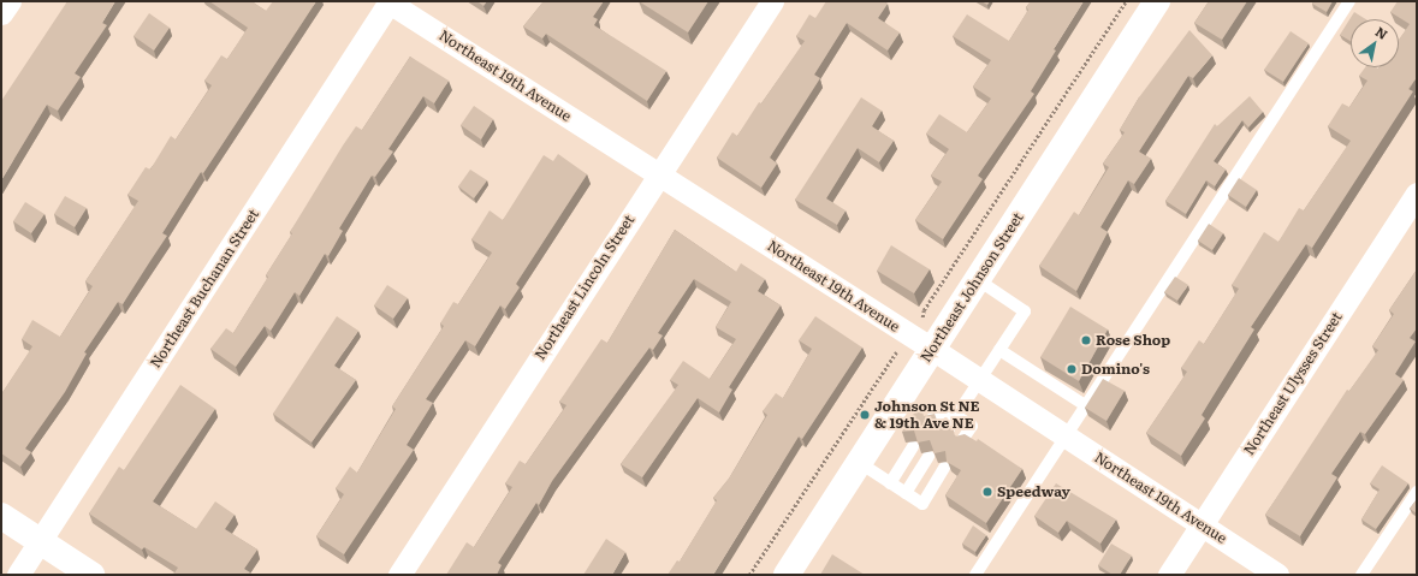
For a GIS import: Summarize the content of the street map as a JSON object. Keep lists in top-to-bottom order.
{
  "streets": {
    "main road": ["Northeast Johnson Street"],
    "street": [
      "Northeast 19th Avenue",
      "Northeast Lincoln Street",
      "Northeast Buchanan Street",
      "Northeast Ulysses Street"
    ]
  },
  "crossings": [
    ["Northeast 19th Avenue", "Northeast Lincoln Street"],
    ["Northeast 19th Avenue", "Northeast Johnson Street"],
    ["Northeast 19th Avenue", "Northeast Buchanan Street"],
    ["Northeast 19th Avenue", "Northeast Ulysses Street"]
  ],
  "places": [
    "Rose Shop",
    "Domino's",
    "Johnson St NE & 19th Ave NE",
    "Speedway"
  ],
  "north": "top right"
}
